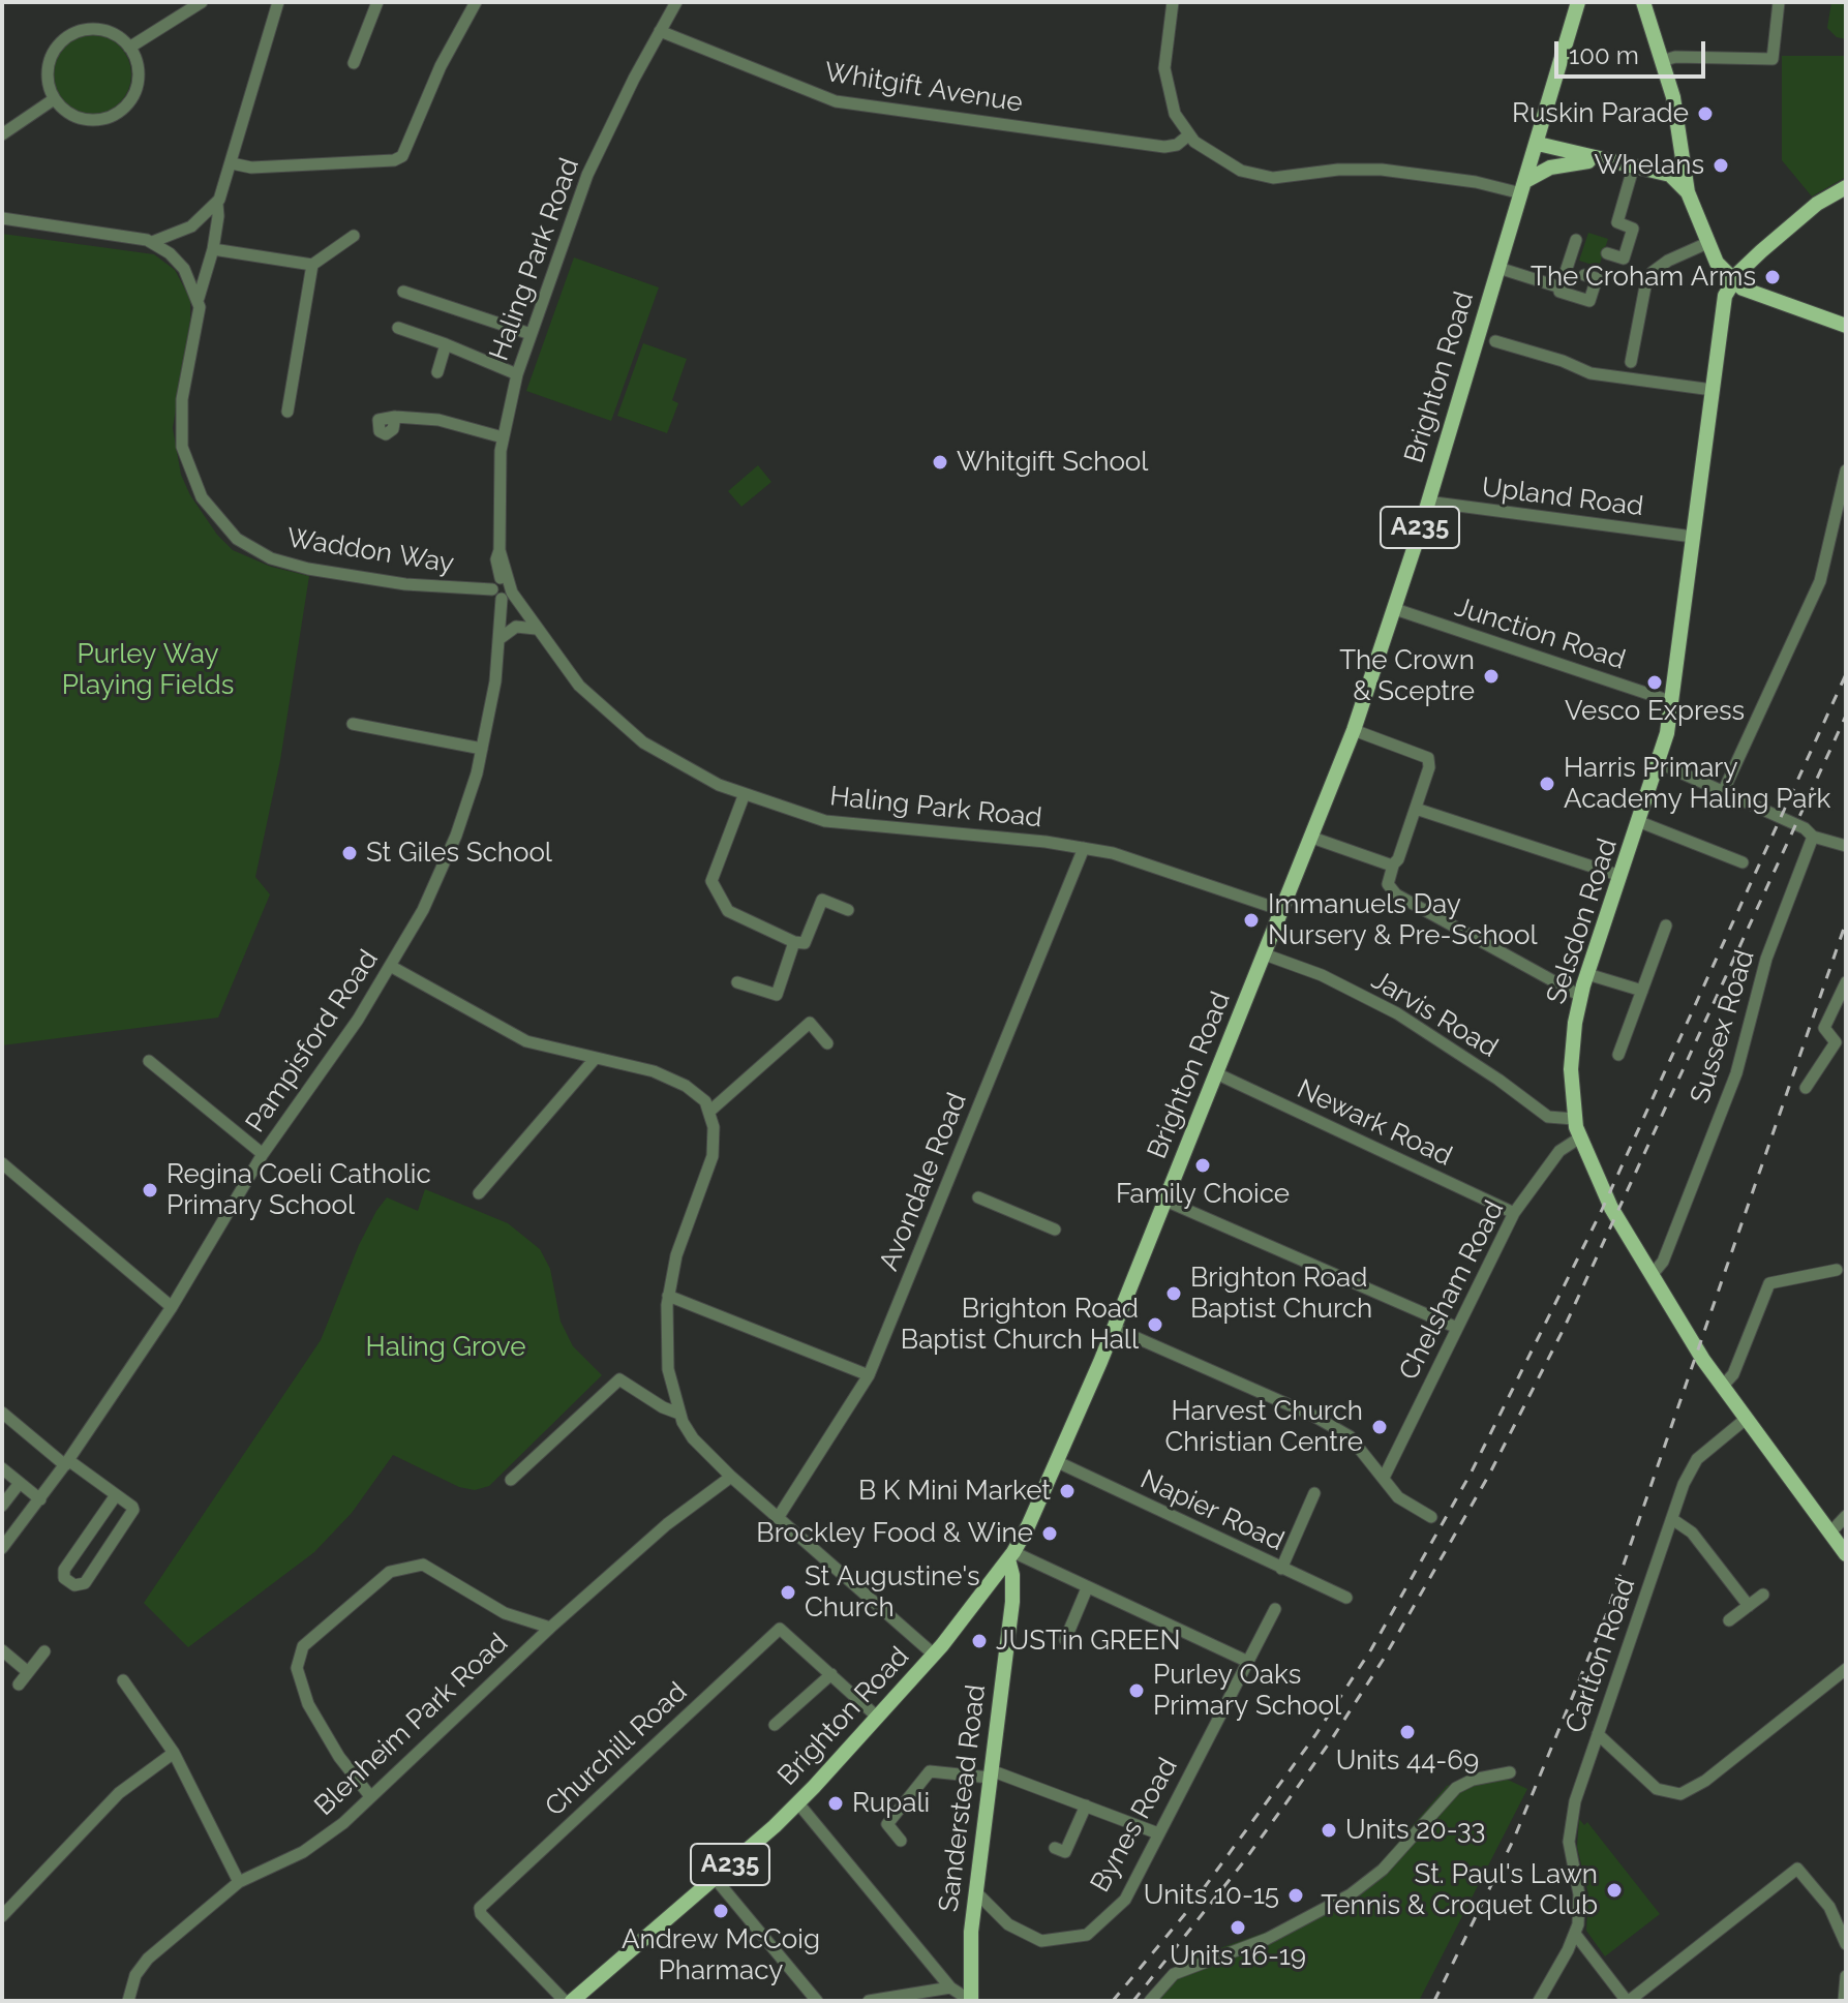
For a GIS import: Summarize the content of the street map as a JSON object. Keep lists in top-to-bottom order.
{
  "streets": {
    "main road": [
      "Brighton Road",
      "A235",
      "Selsdon Road",
      "Sanderstead Road"
    ],
    "street": [
      "Whitgift Avenue",
      "Haling Park Road",
      "Upland Road",
      "Waddon Way",
      "Junction Road",
      "Jarvis Road",
      "Sussex Road",
      "Pampisford Road",
      "Newark Road",
      "Avondale Road",
      "Chelsham Road",
      "Napier Road",
      "Carlton Road",
      "Blenheim Park Road",
      "Churchill Road",
      "Bynes Road"
    ]
  },
  "crossings": [
    ["Whitgift Avenue", "Haling Park Road"],
    ["Haling Park Road", "Brighton Road"],
    ["Haling Park Road", "Waddon Way"],
    ["Haling Park Road", "Pampisford Road"],
    ["Haling Park Road", "Avondale Road"],
    ["Brighton Road", "Upland Road"],
    ["Brighton Road", "Junction Road"],
    ["Brighton Road", "Jarvis Road"],
    ["Brighton Road", "Newark Road"],
    ["Brighton Road", "Napier Road"],
    ["Brighton Road", "Churchill Road"],
    ["Brighton Road", "Sanderstead Road"],
    ["Upland Road", "Selsdon Road"],
    ["Waddon Way", "Pampisford Road"],
    ["Junction Road", "Selsdon Road"],
    ["Selsdon Road", "Jarvis Road"],
    ["Selsdon Road", "Sussex Road"],
    ["Selsdon Road", "Chelsham Road"],
    ["Selsdon Road", "Carlton Road"],
    ["Newark Road", "Chelsham Road"],
    ["Sanderstead Road", "Bynes Road"]
  ],
  "parks": ["Purley Way Playing Fields", "Haling Grove"],
  "places": [
    "Ruskin Parade",
    "Whelans",
    "The Croham Arms",
    "Whitgift School",
    "The Crown & Sceptre",
    "Vesco Express",
    "Harris Primary Academy Haling Park",
    "St Giles School",
    "Immanuels Day Nursery & Pre-School",
    "Family Choice",
    "Regina Coeli Catholic Primary School",
    "Brighton Road Baptist Church",
    "Brighton Road Baptist Church Hall",
    "Harvest Church Christian Centre",
    "B K Mini Market",
    "Brockley Food & Wine",
    "St Augustine's Church",
    "JUSTin GREEN",
    "Purley Oaks Primary School",
    "Units 44-69",
    "Rupali",
    "Units 20-33",
    "St. Paul's Lawn Tennis & Croquet Club",
    "Units 10-15",
    "Andrew McCoig Pharmacy",
    "Units 16-19"
  ],
  "scale_bar": "100 m"
}
